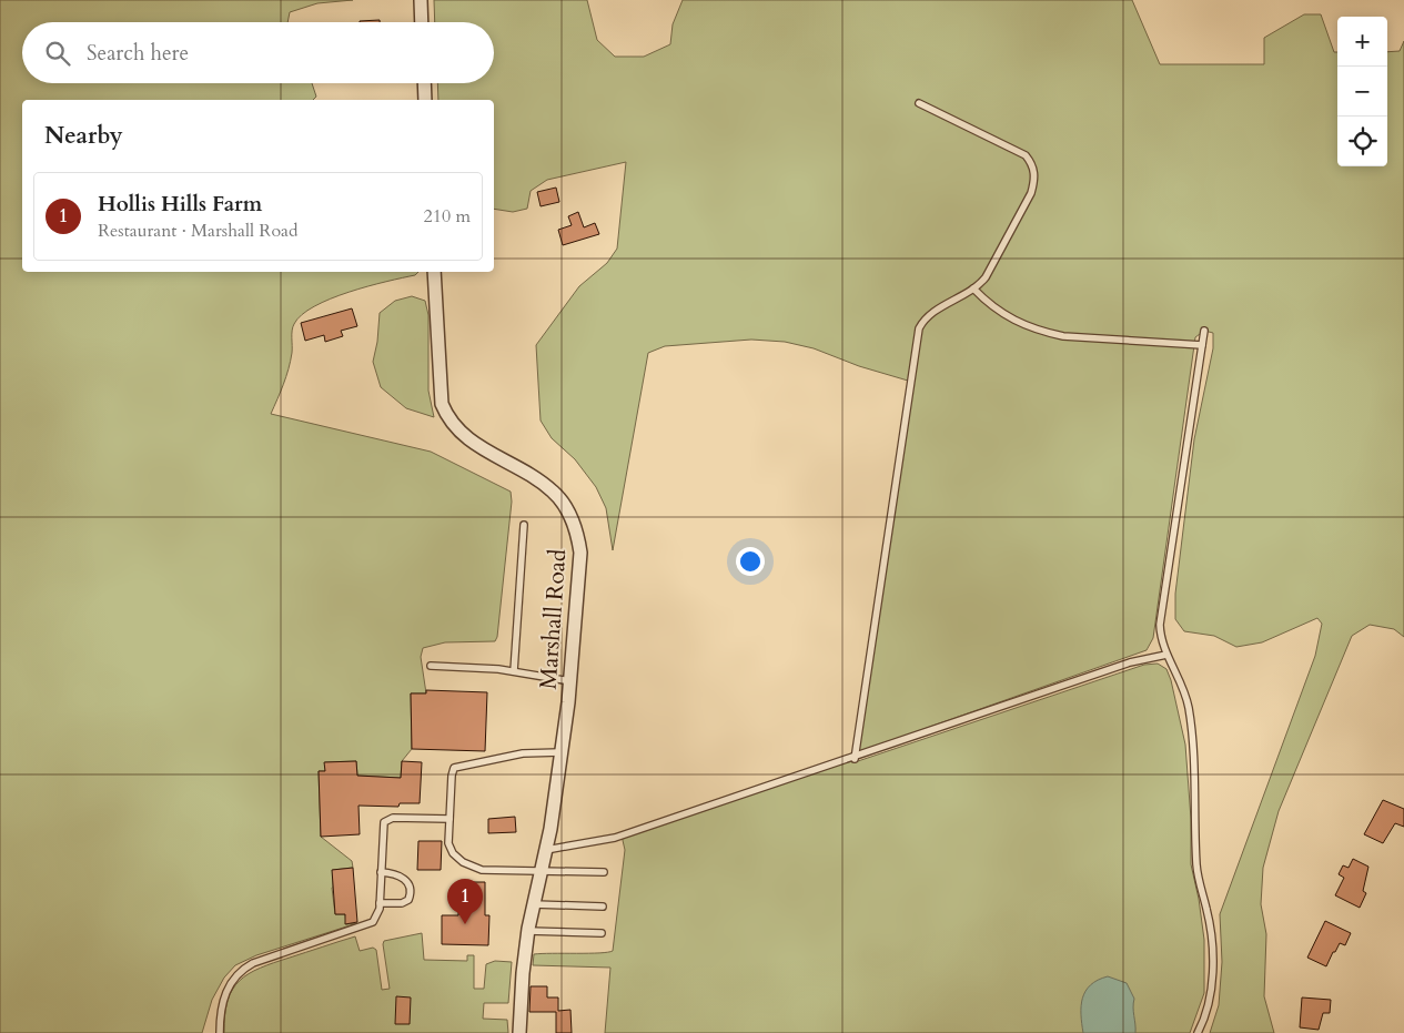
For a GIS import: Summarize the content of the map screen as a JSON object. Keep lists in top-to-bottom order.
{
  "streets": {
    "street": ["Marshall Road"]
  },
  "page": {
    "map_buttons": ["+", "−"],
    "search": "Search here",
    "heading": "Nearby",
    "list": [
      {
        "mark": "1",
        "name": "Hollis Hills Farm",
        "note": "Restaurant · Marshall Road",
        "value": "210 m"
      }
    ],
    "pins": "1"
  }
}
